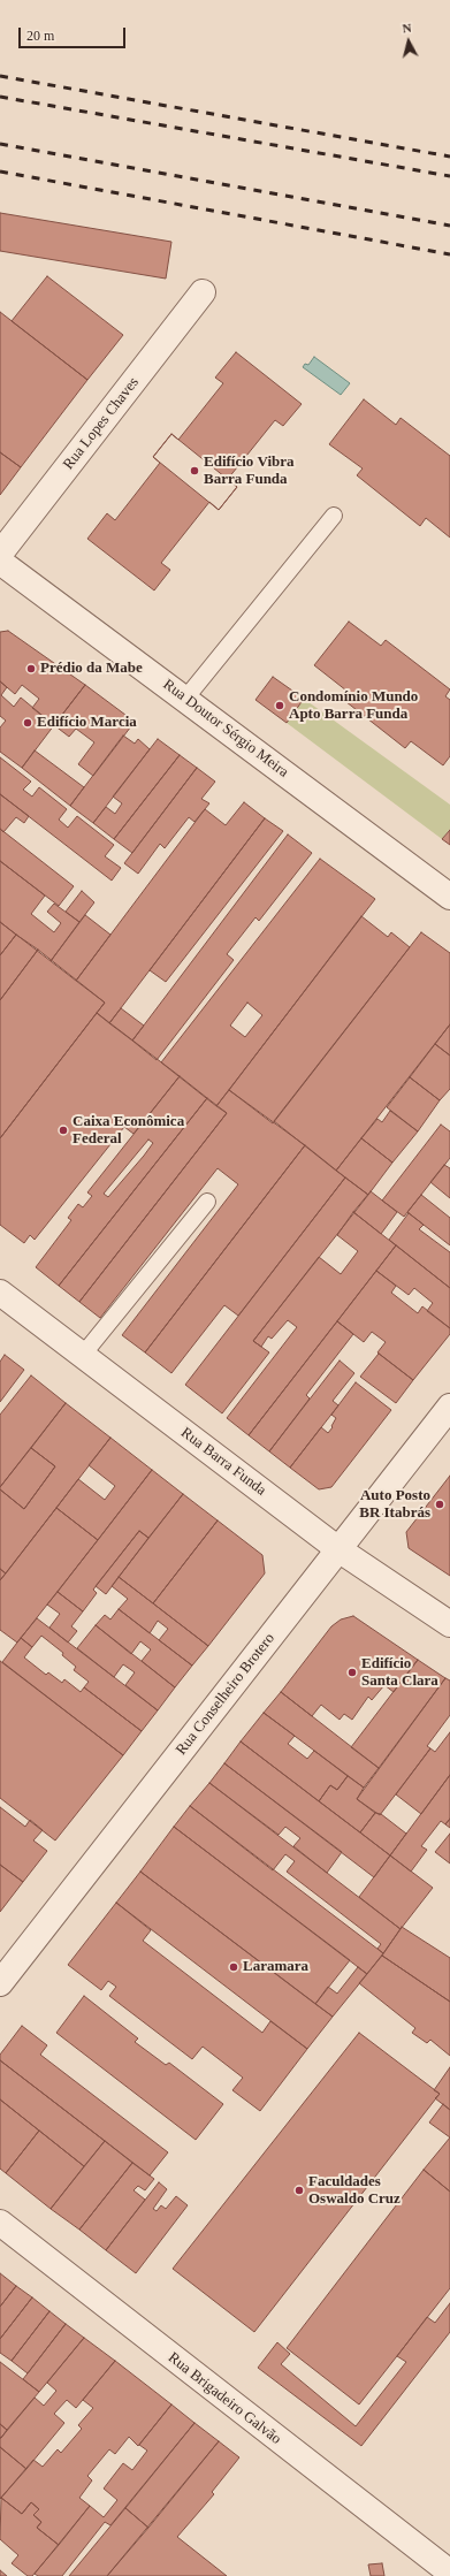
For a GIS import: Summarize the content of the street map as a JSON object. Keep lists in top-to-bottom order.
{
  "streets": {
    "street": [
      "Rua Lopes Chaves",
      "Rua Doutor Sérgio Meira",
      "Rua Barra Funda",
      "Rua Conselheiro Brotero",
      "Rua Brigadeiro Galvão"
    ]
  },
  "crossings": [
    ["Rua Barra Funda", "Rua Conselheiro Brotero"]
  ],
  "places": [
    "Edifício Vibra Barra Funda",
    "Prédio da Mabe",
    "Condomínio Mundo Apto Barra Funda",
    "Edifício Marcia",
    "Caixa Econômica Federal",
    "Auto Posto BR Itabrás",
    "Edifício Santa Clara",
    "Laramara",
    "Faculdades Oswaldo Cruz"
  ],
  "scale_bar": "20 m",
  "north": "top"
}
